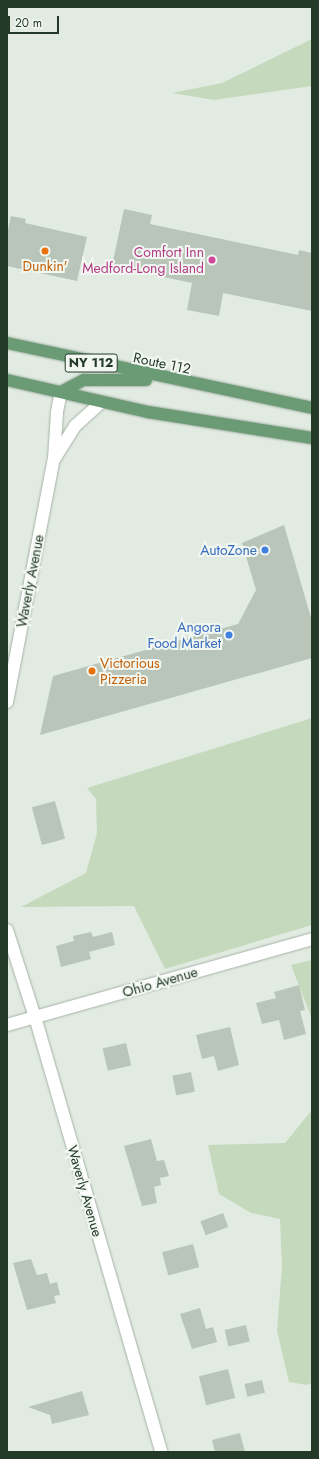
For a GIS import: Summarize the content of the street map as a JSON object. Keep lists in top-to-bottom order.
{
  "streets": {
    "main road": ["NY 112", "Route 112"],
    "street": ["Waverly Avenue", "Ohio Avenue"]
  },
  "crossings": [
    ["NY 112", "Waverly Avenue"],
    ["Waverly Avenue", "Ohio Avenue"]
  ],
  "places": [
    "Dunkin'",
    "Comfort Inn Medford-Long Island",
    "AutoZone",
    "Angora Food Market",
    "Victorious Pizzeria"
  ],
  "scale_bar": "20 m"
}
